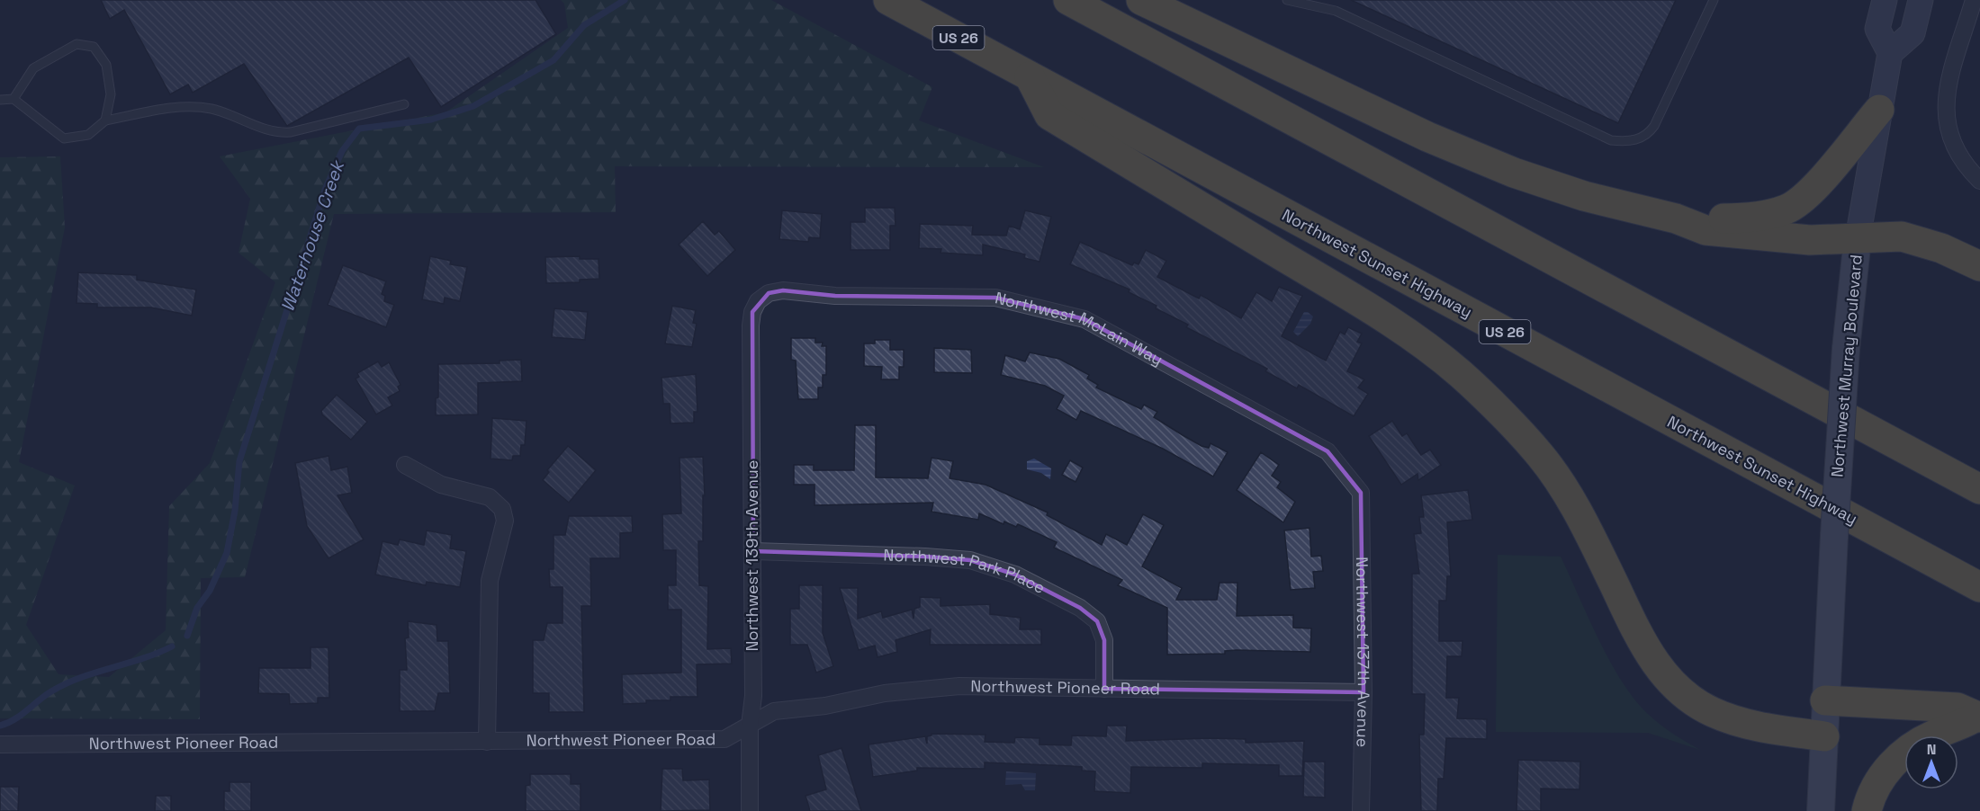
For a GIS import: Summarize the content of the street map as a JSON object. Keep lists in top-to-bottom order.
{
  "streets": {
    "highway": ["US 26", "Northwest Sunset Highway"],
    "main road": ["Northwest Murray Boulevard"],
    "street": [
      "Northwest McLain Way",
      "Northwest 139th Avenue",
      "Northwest Park Place",
      "Northwest 137th Avenue",
      "Northwest Pioneer Road"
    ]
  },
  "crossings": [
    ["Northwest McLain Way", "Northwest 139th Avenue"],
    ["Northwest McLain Way", "Northwest 137th Avenue"],
    ["Northwest 139th Avenue", "Northwest Park Place"],
    ["Northwest 139th Avenue", "Northwest Pioneer Road"],
    ["Northwest Park Place", "Northwest Pioneer Road"],
    ["Northwest 137th Avenue", "Northwest Pioneer Road"]
  ],
  "water": ["Waterhouse Creek"],
  "north": "top"
}
